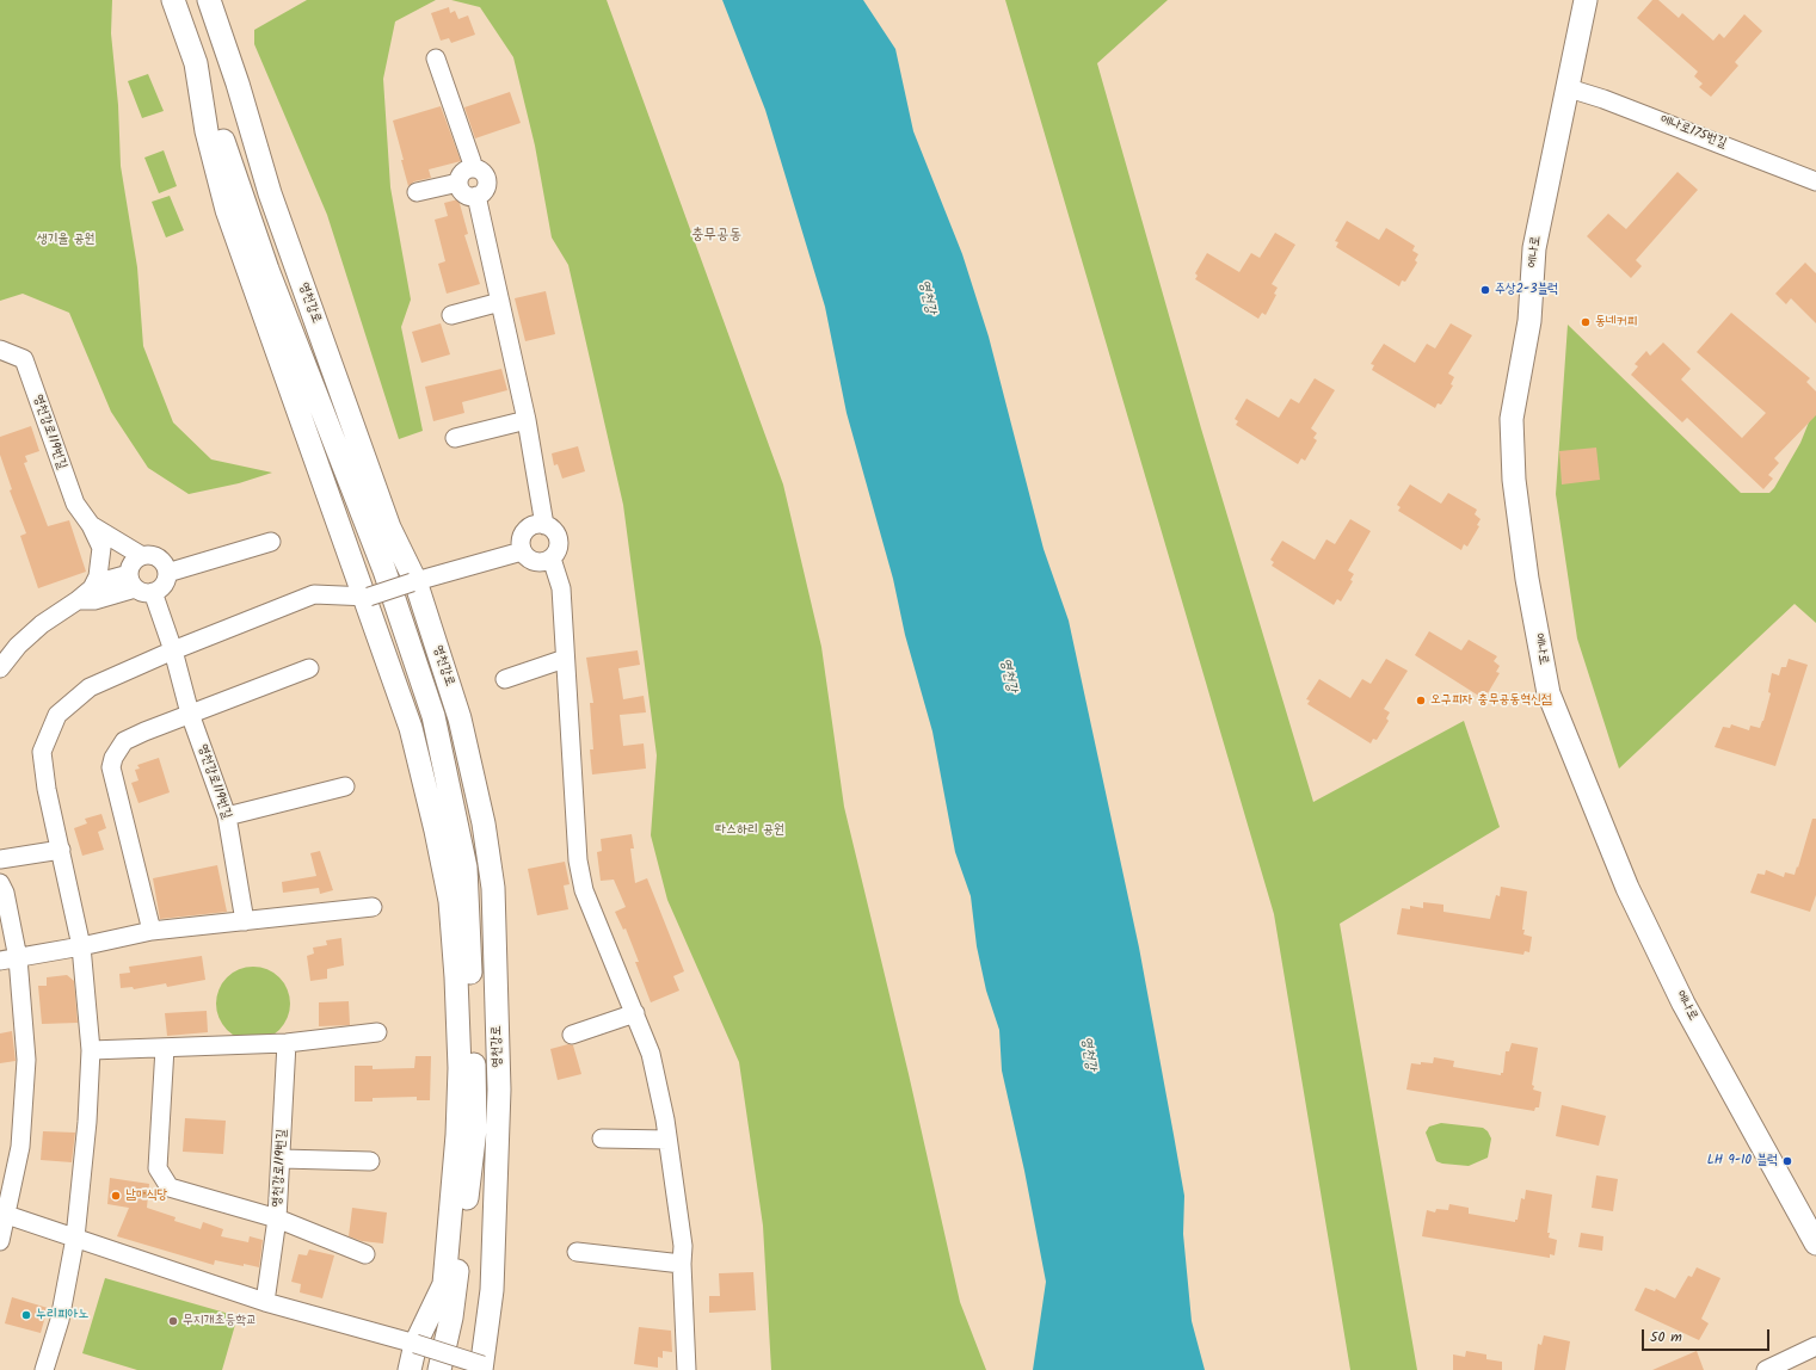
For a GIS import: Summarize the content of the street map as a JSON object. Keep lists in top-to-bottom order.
{
  "streets": {
    "street": [
      "에나로175번길",
      "에나로",
      "영천강로",
      "영천강로119번길"
    ]
  },
  "crossings": [
    ["에나로175번길", "에나로"]
  ],
  "districts": ["충무공동"],
  "water": ["영천강"],
  "parks": ["생기율 공원", "따스하리 공원"],
  "places": [
    "주상2-3블럭",
    "동네커피",
    "오구피자 충무공동혁신점",
    "LH 9-10 블럭",
    "남매식당",
    "누리피아노",
    "무지개초등학교"
  ],
  "scale_bar": "50 m"
}
